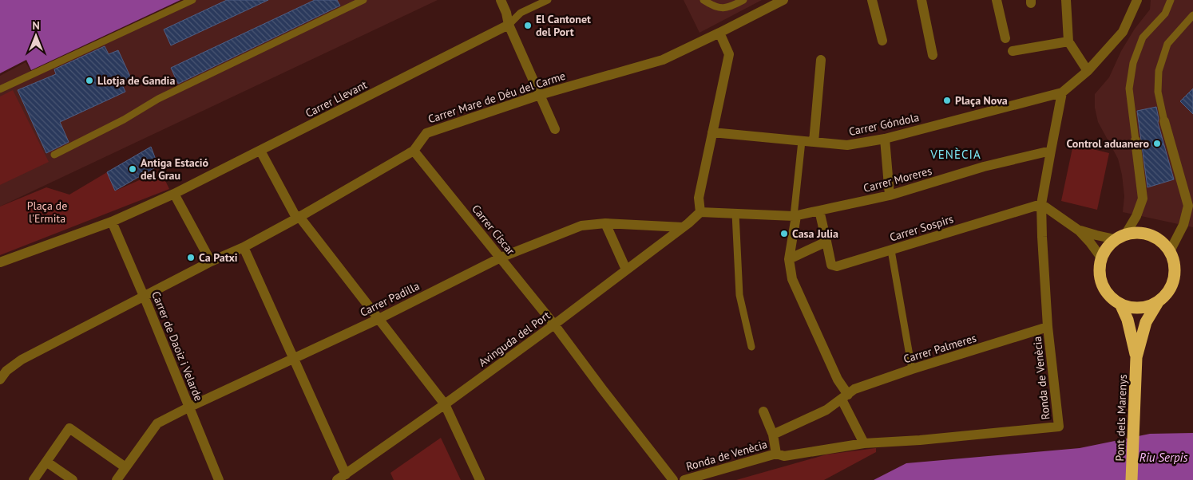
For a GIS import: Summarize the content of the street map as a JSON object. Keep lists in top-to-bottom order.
{
  "streets": {
    "highway": ["Pont dels Marenys"],
    "street": [
      "Carrer Mare de Déu del Carme",
      "Carrer Llevant",
      "Carrer Góndola",
      "Carrer Moreres",
      "Carrer Sospirs",
      "Carrer Císcar",
      "Carrer Padilla",
      "Avinguda del Port",
      "Carrer de Daoiz i Velarde",
      "Carrer Palmeres",
      "Ronda de Venècia"
    ]
  },
  "crossings": [
    ["Carrer Mare de Déu del Carme", "Carrer Císcar"],
    ["Carrer Mare de Déu del Carme", "Carrer de Daoiz i Velarde"],
    ["Carrer Llevant", "Carrer de Daoiz i Velarde"],
    ["Carrer Góndola", "Ronda de Venècia"],
    ["Carrer Moreres", "Avinguda del Port"],
    ["Carrer Moreres", "Ronda de Venècia"],
    ["Carrer Sospirs", "Ronda de Venècia"],
    ["Carrer Císcar", "Carrer Padilla"],
    ["Carrer Císcar", "Avinguda del Port"],
    ["Carrer Padilla", "Avinguda del Port"],
    ["Carrer Padilla", "Carrer de Daoiz i Velarde"],
    ["Carrer Palmeres", "Ronda de Venècia"]
  ],
  "districts": ["VENÈCIA"],
  "water": ["Riu Serpis"],
  "parks": ["Plaça de l'Ermita"],
  "places": [
    "El Cantonet del Port",
    "Llotja de Gandia",
    "Plaça Nova",
    "Control aduanero",
    "Antiga Estació del Grau",
    "Casa Julia",
    "Ca Patxi"
  ],
  "north": "top"
}
